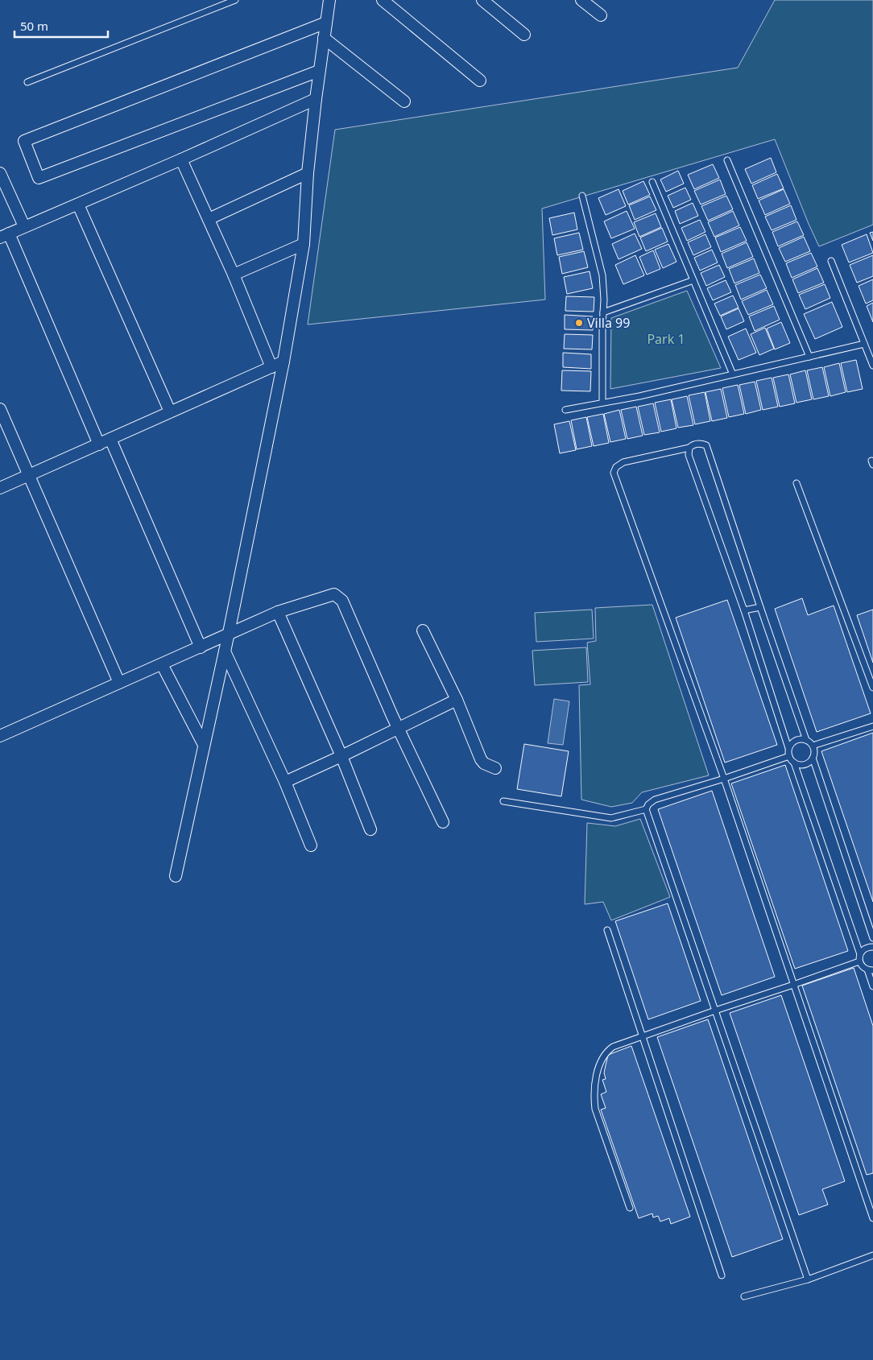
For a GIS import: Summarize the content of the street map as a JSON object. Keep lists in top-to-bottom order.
{
  "parks": ["Park 1"],
  "places": ["Villa 99"],
  "scale_bar": "50 m"
}
